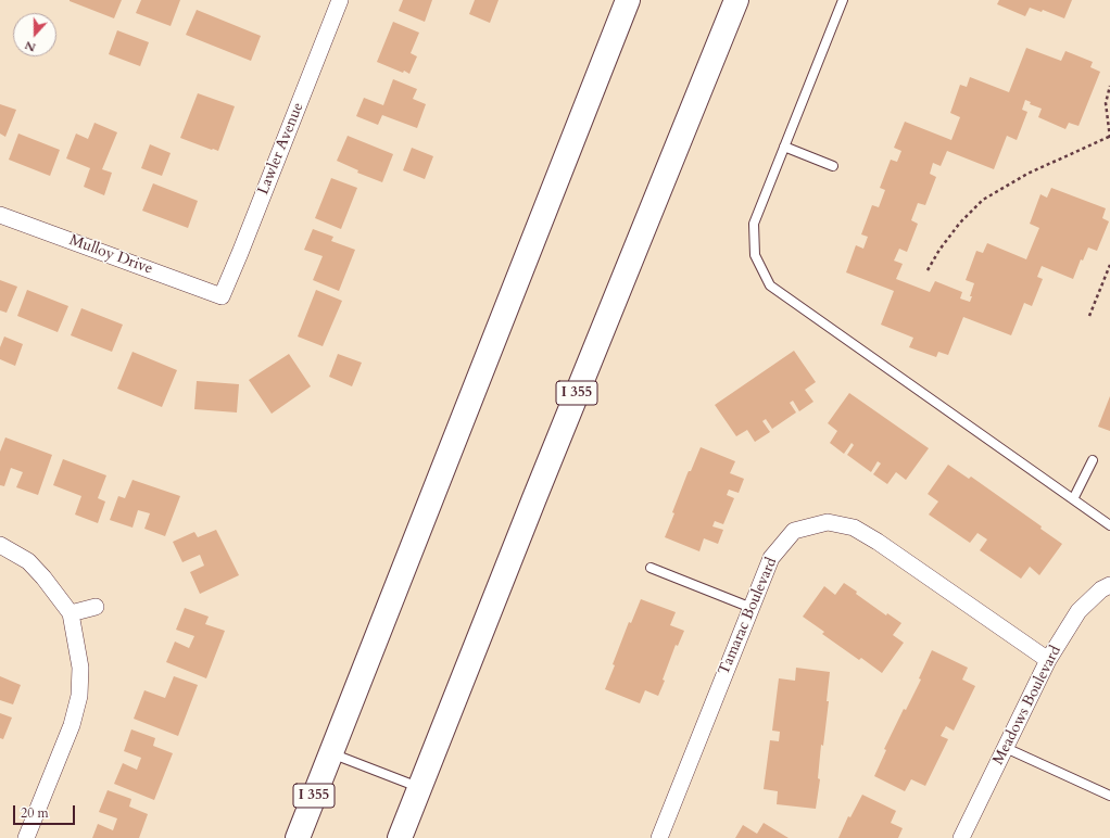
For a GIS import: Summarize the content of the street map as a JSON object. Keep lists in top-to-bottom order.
{
  "streets": {
    "highway": ["I 355"],
    "street": [
      "Lawler Avenue",
      "Mulloy Drive",
      "Tamarac Boulevard",
      "Meadows Boulevard"
    ]
  },
  "crossings": [
    ["Lawler Avenue", "Mulloy Drive"],
    ["Tamarac Boulevard", "Meadows Boulevard"]
  ],
  "scale_bar": "20 m",
  "north": "bottom"
}
